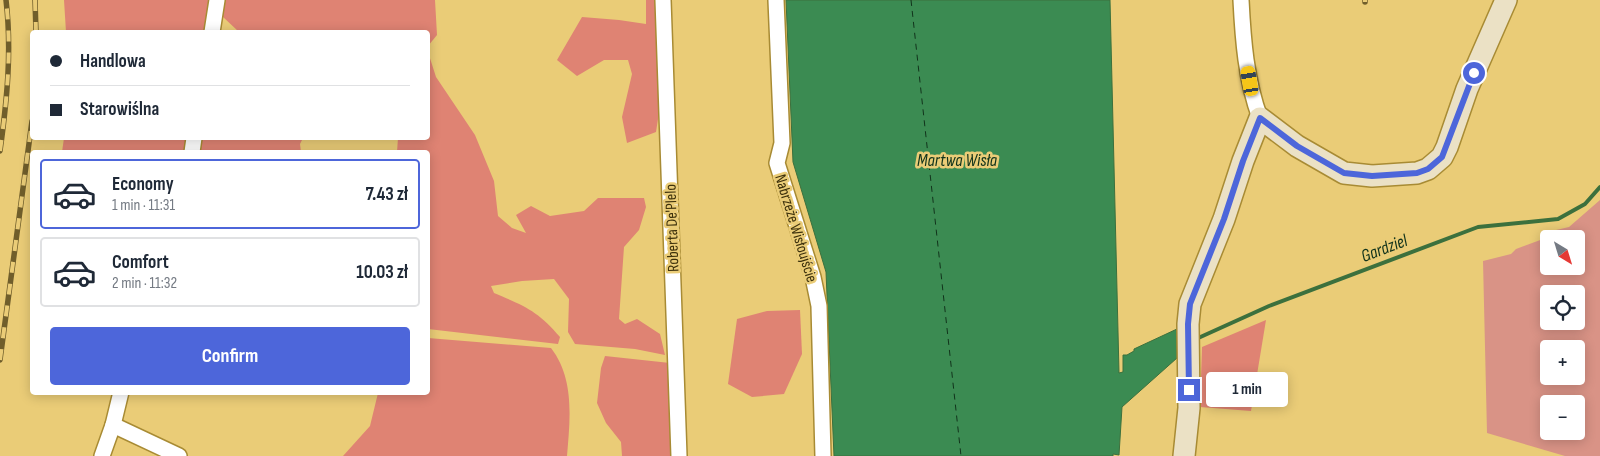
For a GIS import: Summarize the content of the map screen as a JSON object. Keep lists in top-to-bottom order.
{
  "streets": {
    "street": ["Roberta De'Plelo", "Nabrzeże Wisłoujście"]
  },
  "water": ["Martwa Wisła", "Gardziel"],
  "north": "bottom right",
  "page": {
    "banner": ["Handlowa", "Starowiślna"],
    "list": [
      {
        "name": "Economy",
        "note": "1 min · 11:31",
        "value": "7.43 zł"
      },
      {
        "name": "Comfort",
        "note": "2 min · 11:32",
        "value": "10.03 zł"
      }
    ],
    "map_buttons": ["+", "−"],
    "buttons": "Confirm",
    "bubble": "1 min"
  }
}
